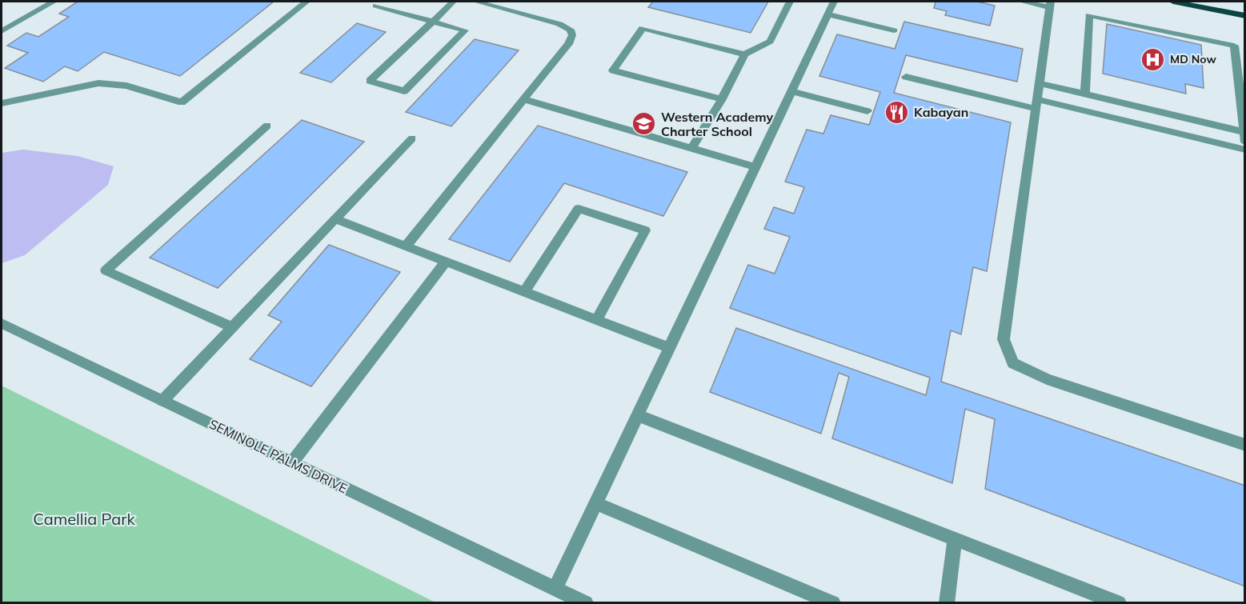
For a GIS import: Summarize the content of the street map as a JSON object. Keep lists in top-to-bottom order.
{
  "streets": {
    "street": ["SEMINOLE PALMS DRIVE"]
  },
  "parks": ["Camellia Park"],
  "places": {
    "hospital": ["MD Now"],
    "restaurant": ["Kabayan"],
    "school or university": ["Western Academy Charter School"]
  }
}
